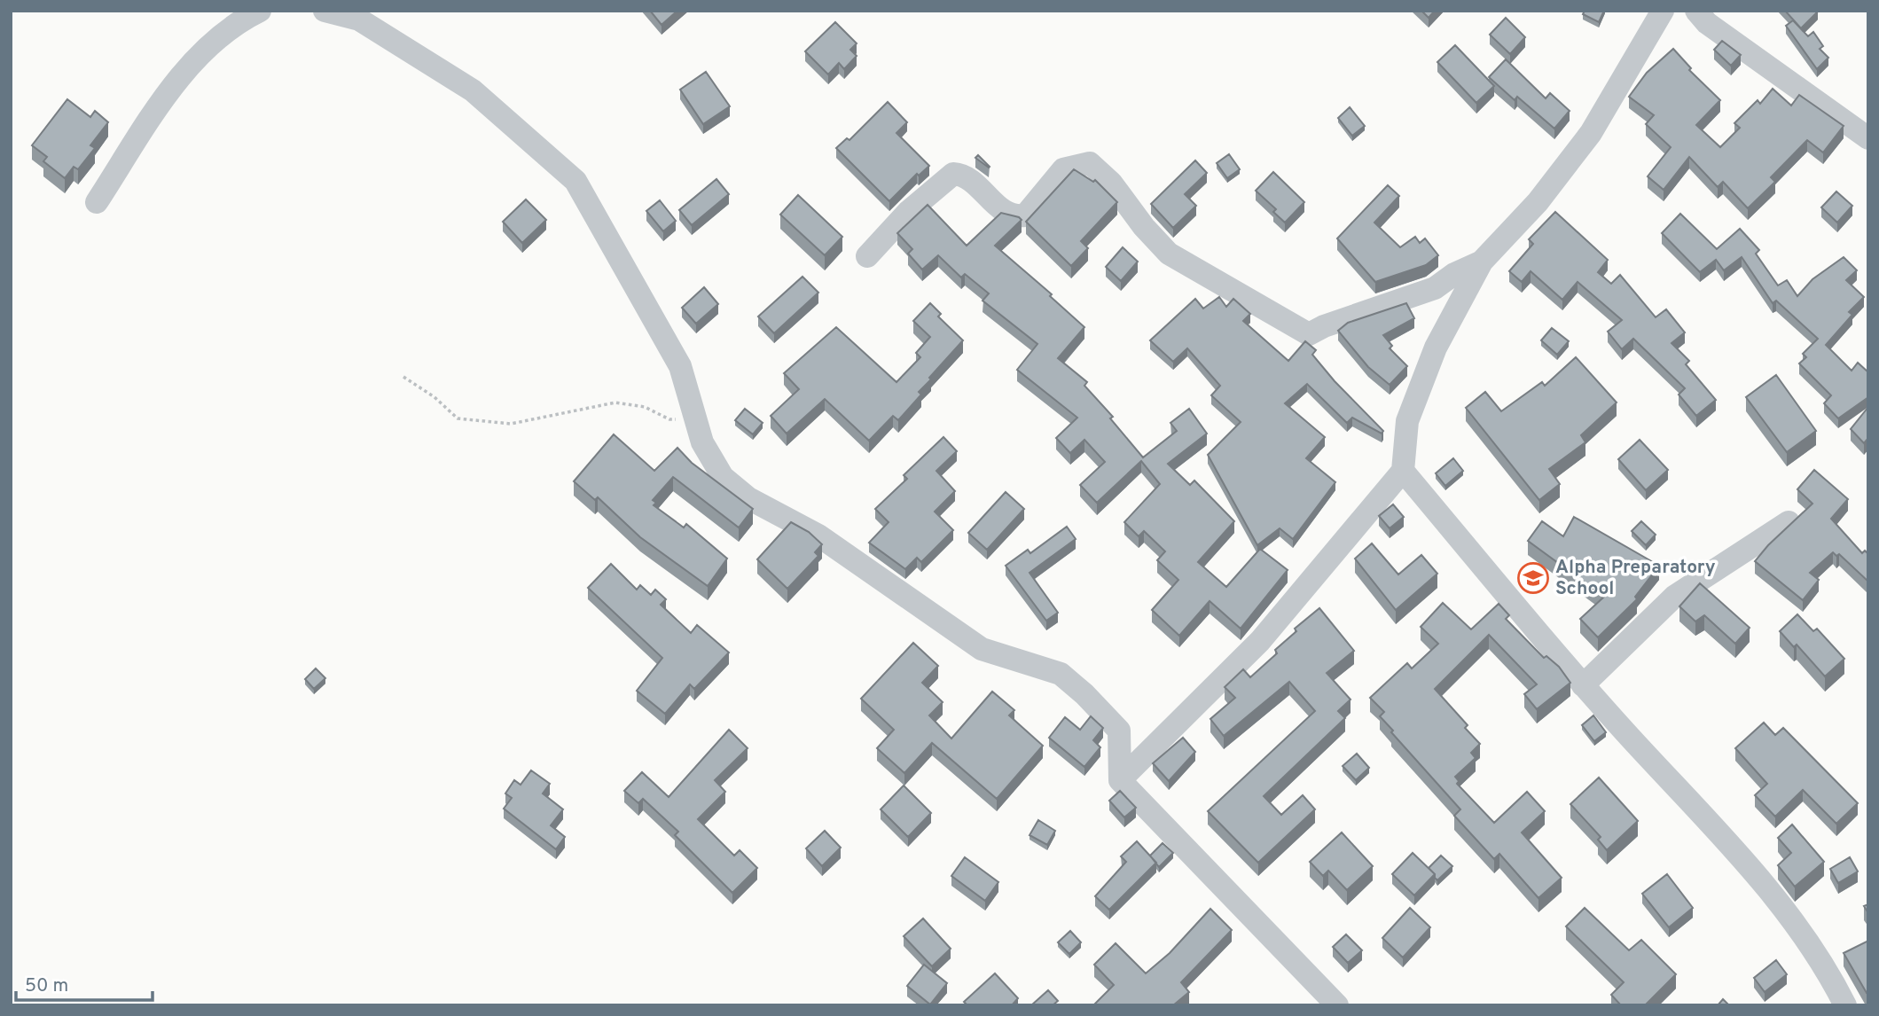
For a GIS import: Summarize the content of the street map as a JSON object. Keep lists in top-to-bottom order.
{
  "places": {
    "school or university": ["Alpha Preparatory School"]
  },
  "scale_bar": "50 m"
}
